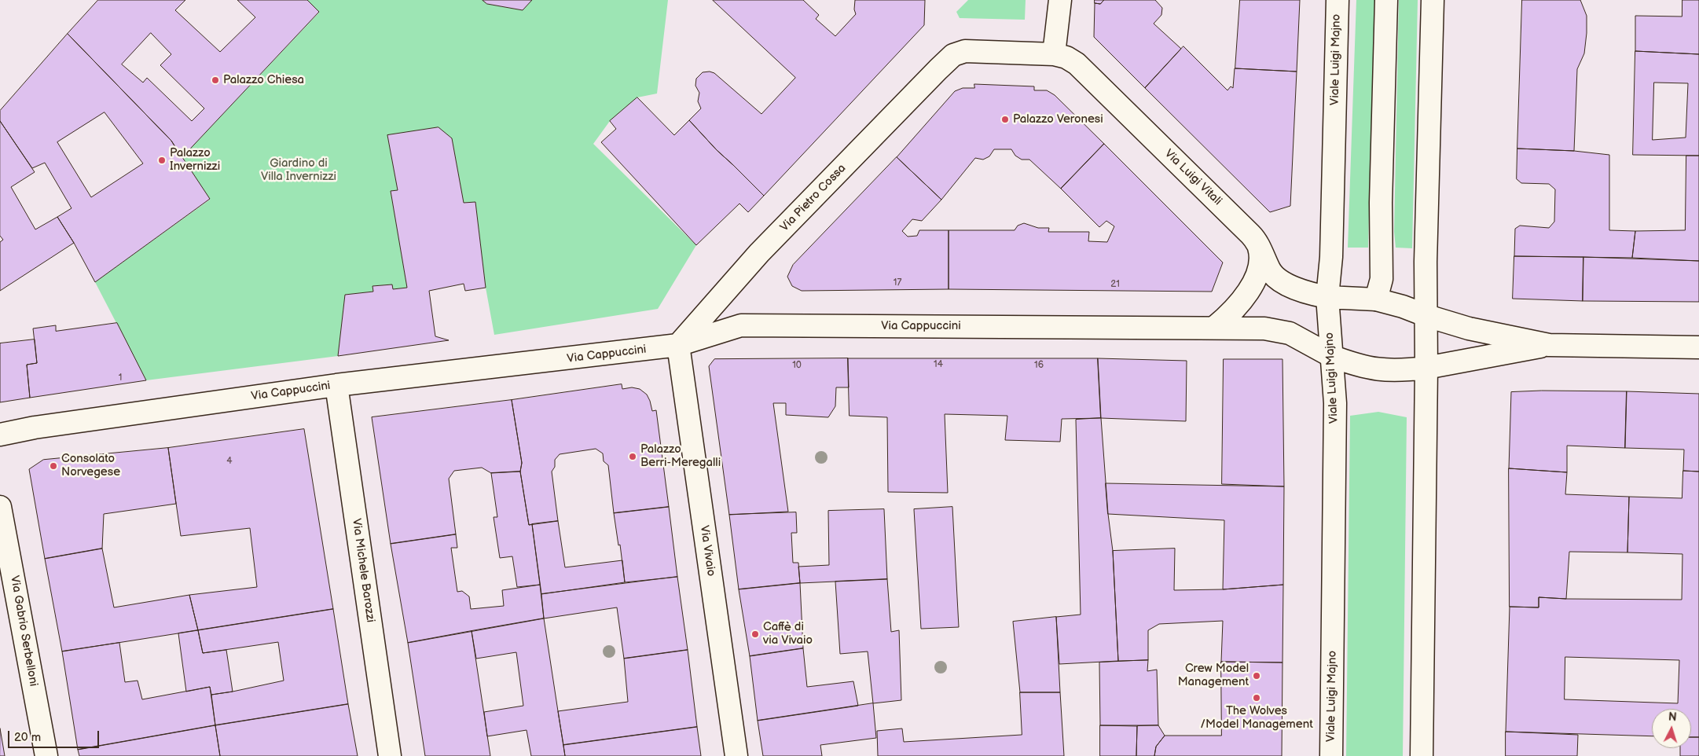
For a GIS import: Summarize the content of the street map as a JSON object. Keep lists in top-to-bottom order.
{
  "streets": {
    "street": [
      "Viale Luigi Majno",
      "Via Luigi Vitali",
      "Via Pietro Cossa",
      "Via Cappuccini",
      "Via Vivaio",
      "Via Michele Barozzi",
      "Via Gabrio Serbelloni"
    ]
  },
  "crossings": [
    ["Viale Luigi Majno", "Via Luigi Vitali"],
    ["Viale Luigi Majno", "Via Cappuccini"],
    ["Via Luigi Vitali", "Via Pietro Cossa"],
    ["Via Luigi Vitali", "Via Cappuccini"],
    ["Via Pietro Cossa", "Via Cappuccini"],
    ["Via Pietro Cossa", "Via Vivaio"],
    ["Via Cappuccini", "Via Vivaio"],
    ["Via Cappuccini", "Via Michele Barozzi"]
  ],
  "parks": ["Giardino di Villa Invernizzi"],
  "places": [
    "Palazzo Chiesa",
    "Palazzo Veronesi",
    "Palazzo Invernizzi",
    "Palazzo Berri-Meregalli",
    "Consolato Norvegese",
    "Caffè di via Vivaio",
    "Crew Model Management",
    "The Wolves /Model Management"
  ],
  "house_numbers": [
    "17",
    "21",
    "14",
    "10",
    "16",
    "1",
    "4"
  ],
  "scale_bar": "20 m",
  "north": "top"
}
